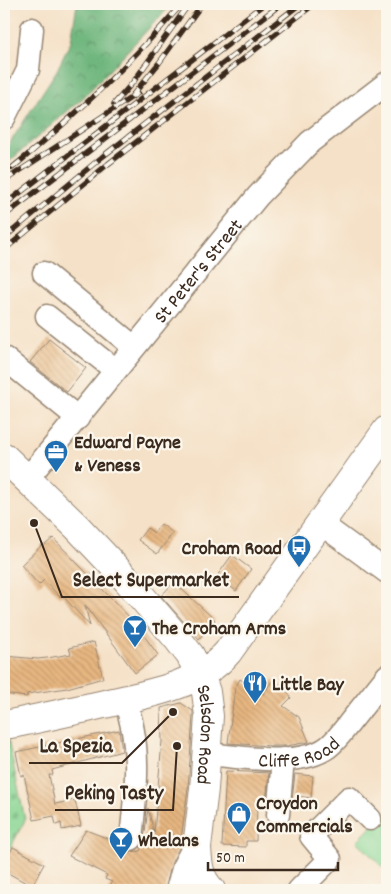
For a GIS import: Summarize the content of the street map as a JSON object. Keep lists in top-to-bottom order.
{
  "streets": {
    "main road": ["Selsdon Road"],
    "street": ["St Peter's Street", "Cliffe Road"]
  },
  "crossings": [
    ["Selsdon Road", "Cliffe Road"]
  ],
  "places": {
    "office": ["Edward Payne & Veness"],
    "other": ["Select Supermarket", "La Spezia", "Peking Tasty"],
    "bus stop": ["Croham Road"],
    "bar": ["The Croham Arms", "Whelans"],
    "restaurant": ["Little Bay"],
    "shop": ["Croydon Commercials"]
  },
  "scale_bar": "50 m"
}
